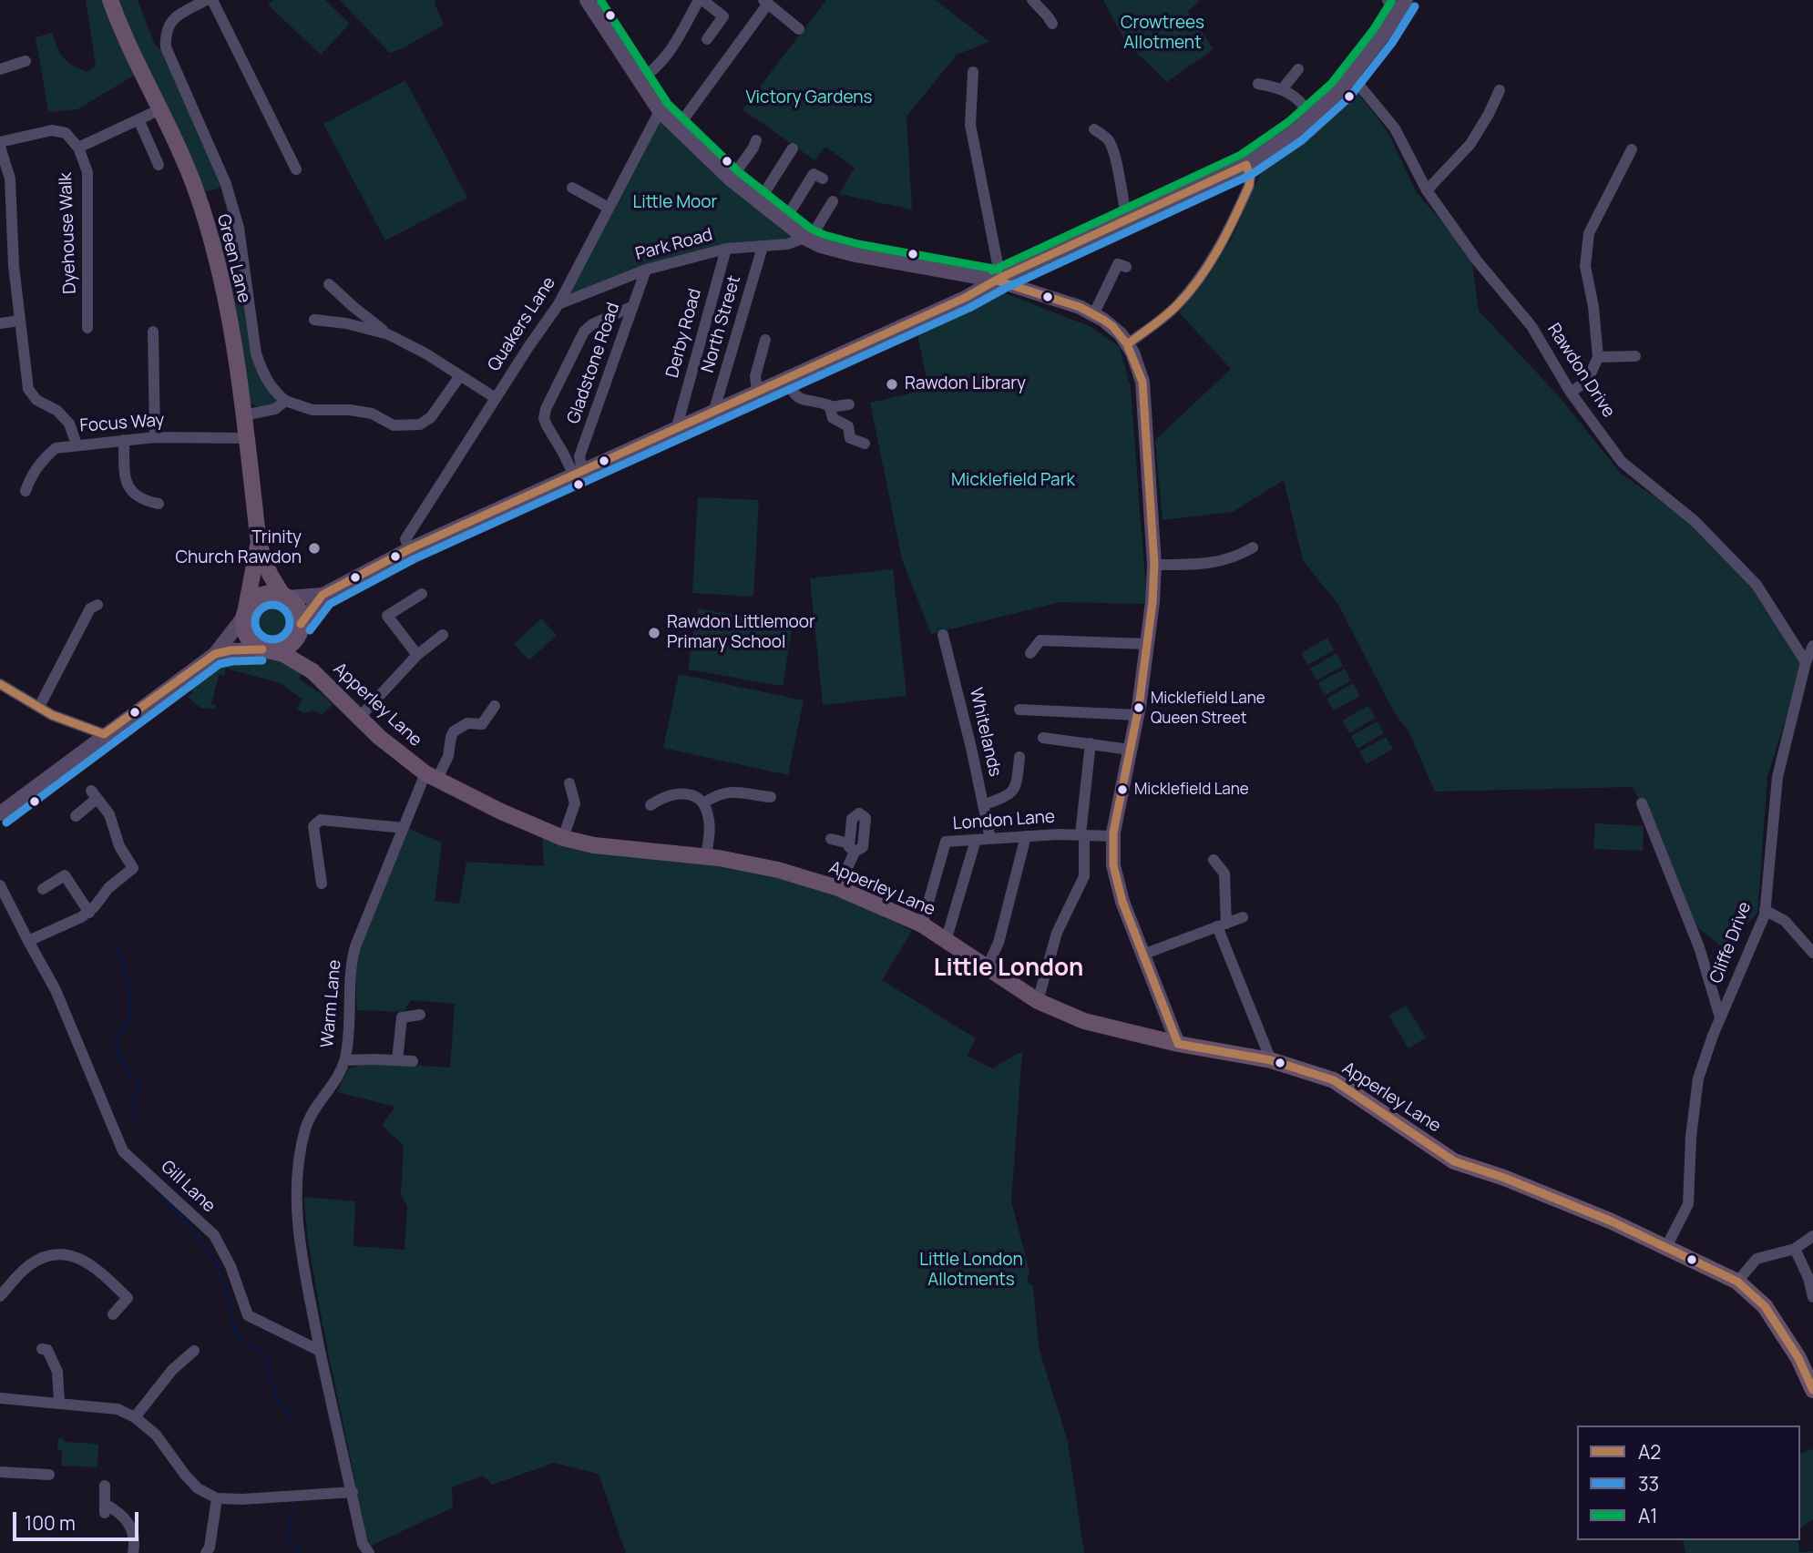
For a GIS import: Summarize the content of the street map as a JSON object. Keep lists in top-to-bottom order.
{
  "streets": {
    "highway": ["Green Lane", "Apperley Lane"],
    "street": [
      "Dyehouse Walk",
      "Park Road",
      "Quakers Lane",
      "North Street",
      "Derby Road",
      "Gladstone Road",
      "Rawdon Drive",
      "Focus Way",
      "Whitelands",
      "London Lane",
      "Cliffe Drive",
      "Warm Lane",
      "Gill Lane"
    ]
  },
  "crossings": [
    ["Park Road", "Quakers Lane"],
    ["Park Road", "North Street"],
    ["Park Road", "Derby Road"],
    ["Park Road", "Gladstone Road"],
    ["Green Lane", "Focus Way"],
    ["Green Lane", "Apperley Lane"],
    ["Rawdon Drive", "Cliffe Drive"],
    ["Apperley Lane", "London Lane"],
    ["Apperley Lane", "Cliffe Drive"],
    ["Apperley Lane", "Warm Lane"],
    ["Whitelands", "London Lane"],
    ["Warm Lane", "Gill Lane"]
  ],
  "districts": ["Little London"],
  "parks": [
    "Crowtrees Allotment",
    "Victory Gardens",
    "Little Moor",
    "Micklefield Park",
    "Little London Allotments"
  ],
  "places": [
    "Rawdon Library",
    "Trinity Church Rawdon",
    "Rawdon Littlemoor Primary School",
    "Micklefield Lane Queen Street",
    "Micklefield Lane"
  ],
  "lines": ["transit line A1", "transit line 33", "transit line A2"],
  "legend": ["A2", "33", "A1"],
  "scale_bar": "100 m"
}
